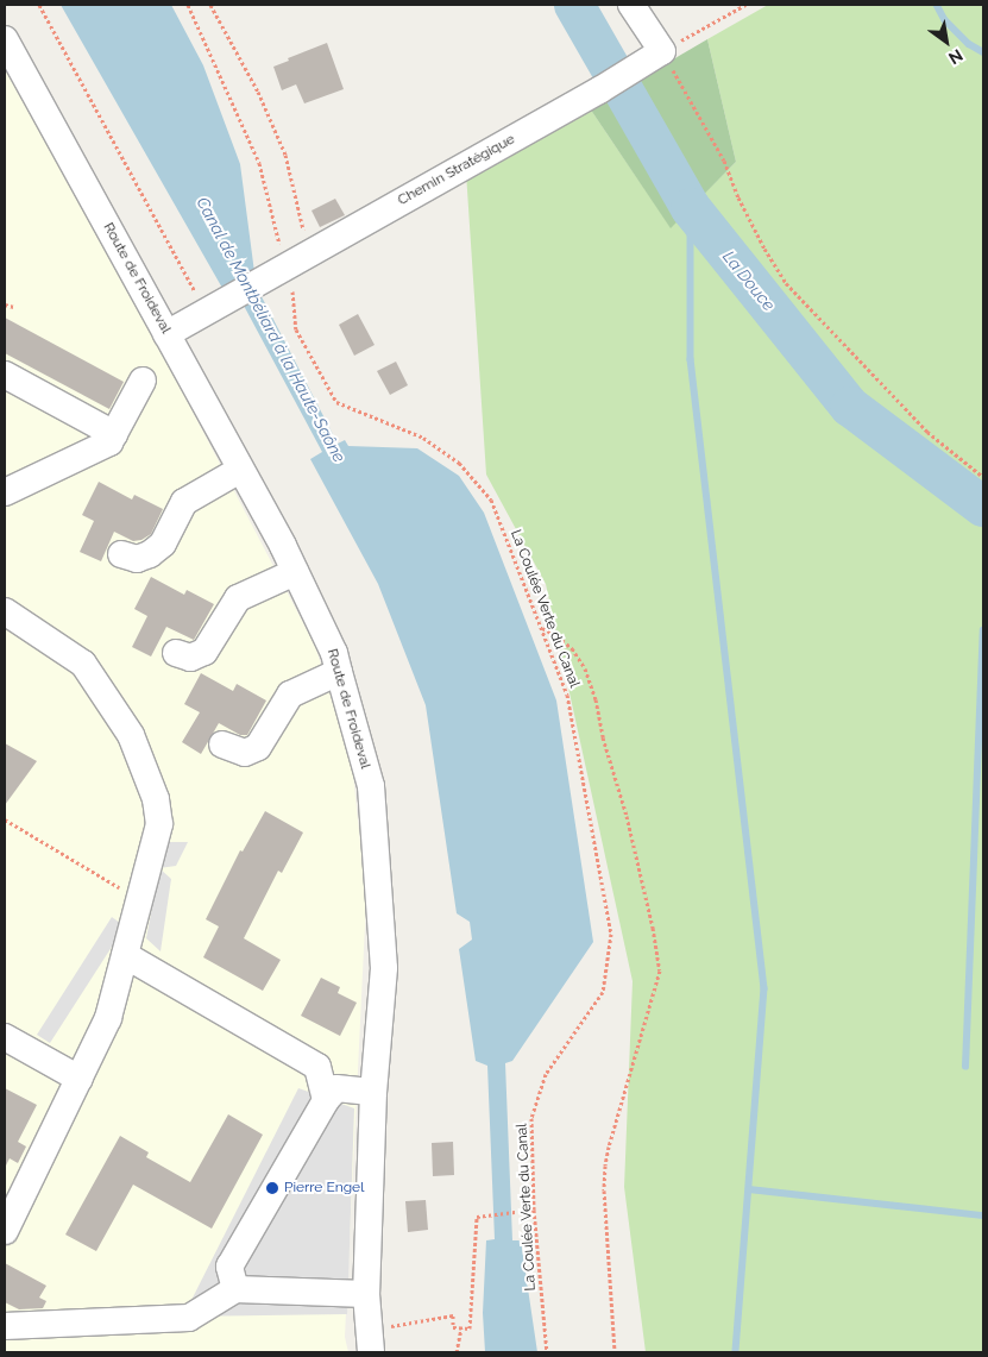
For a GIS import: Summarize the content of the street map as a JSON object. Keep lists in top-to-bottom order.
{
  "streets": {
    "street": ["Chemin Stratégique", "Route de Froideval"],
    "path": ["La Coulée Verte du Canal"]
  },
  "crossings": [
    ["Chemin Stratégique", "Route de Froideval"],
    ["Chemin Stratégique", "La Coulée Verte du Canal"]
  ],
  "water": ["La Douce", "Canal de Montbéliard à la Haute-Saône"],
  "places": ["Pierre Engel"],
  "north": "bottom right"
}
